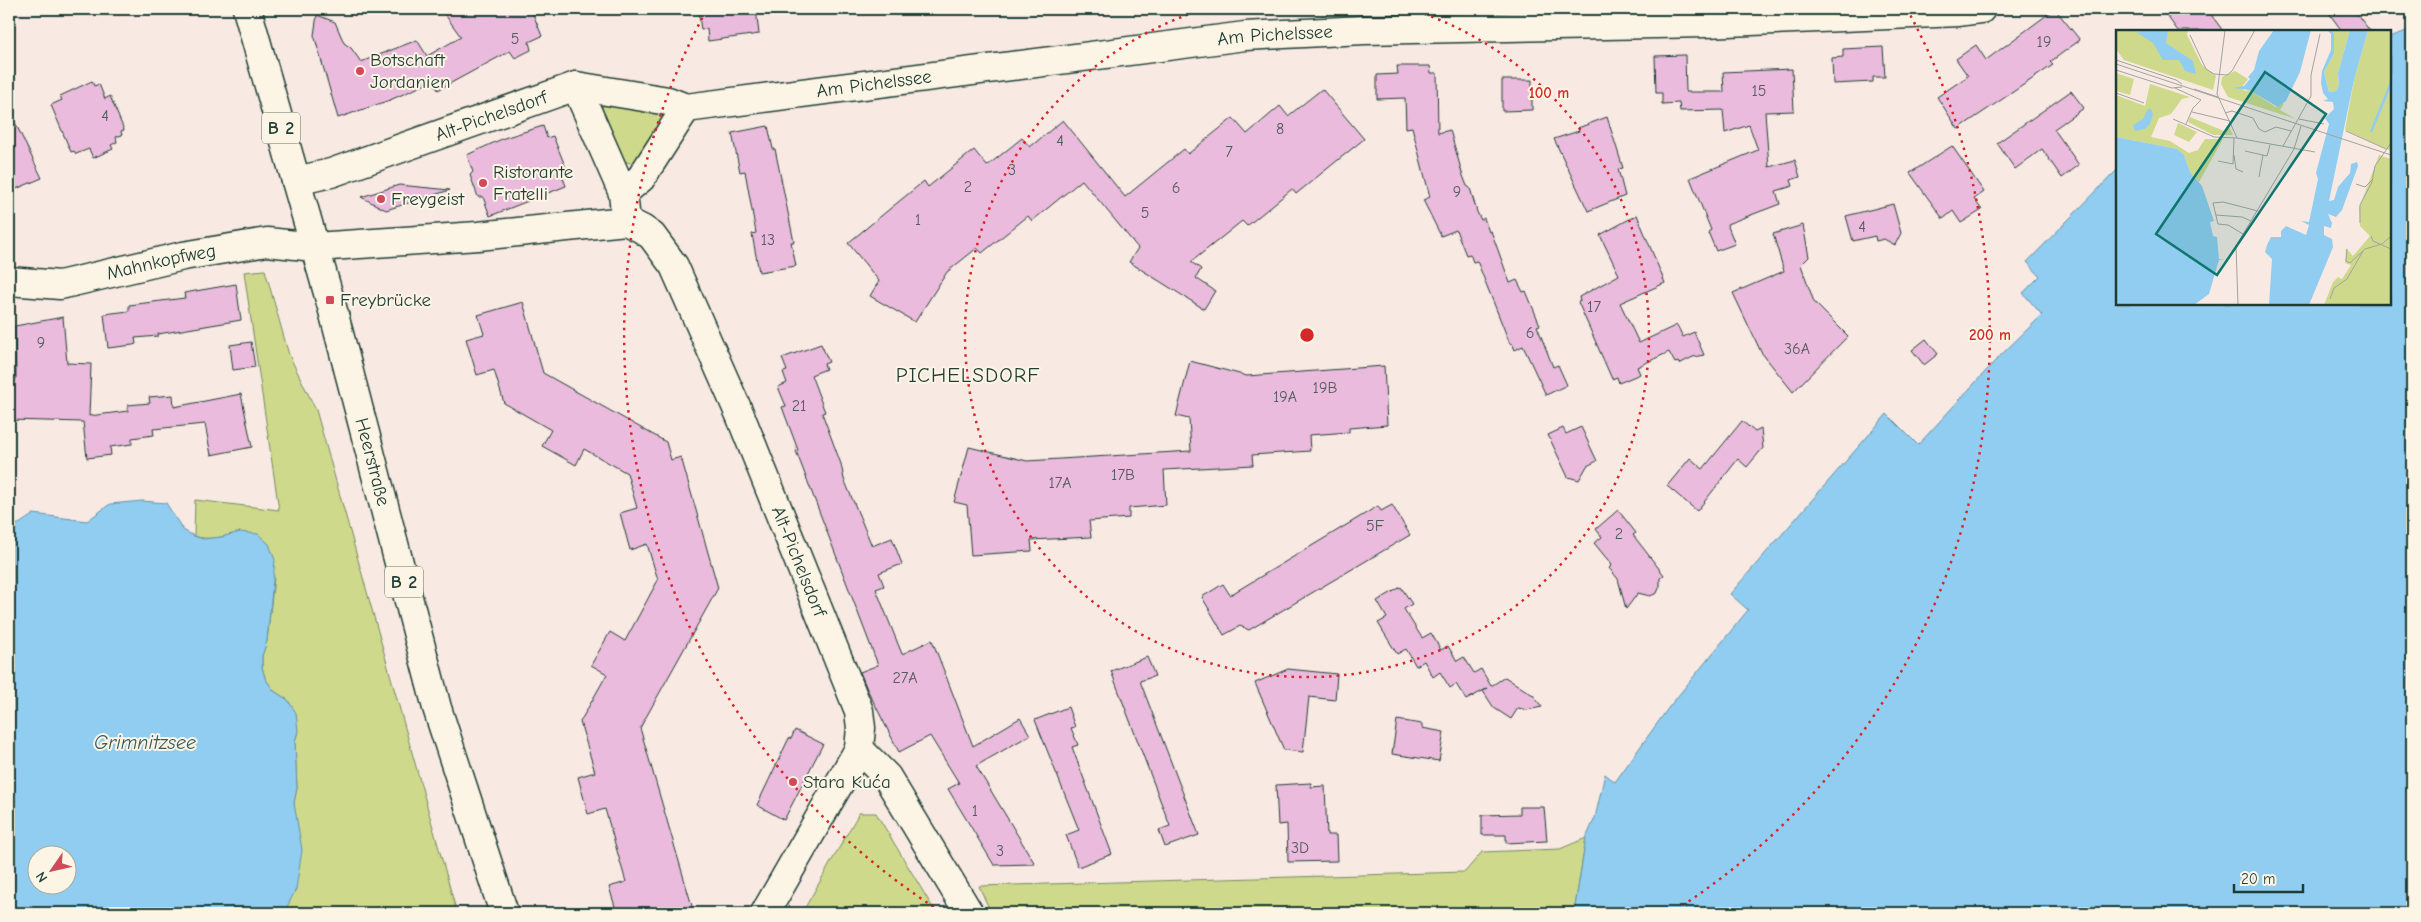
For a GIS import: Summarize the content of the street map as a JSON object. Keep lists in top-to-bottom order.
{
  "streets": {
    "street": [
      "Am Pichelssee",
      "Alt-Pichelsdorf",
      "B 2",
      "Mahnkopfweg",
      "Heerstraße"
    ]
  },
  "crossings": [
    ["Am Pichelssee", "Alt-Pichelsdorf"],
    ["Alt-Pichelsdorf", "Heerstraße"],
    ["Mahnkopfweg", "Heerstraße"]
  ],
  "districts": ["PICHELSDORF"],
  "water": ["Grimnitzsee"],
  "places": {
    "other": [
      "Botschaft Jordanien",
      "Ristorante Fratelli",
      "Freygeist",
      "Stara Kuća"
    ],
    "transit": ["Freybrücke"]
  },
  "house_numbers": [
    "5",
    "19",
    "15",
    "4",
    "8",
    "4",
    "7",
    "3",
    "2",
    "6",
    "9",
    "5",
    "1",
    "4",
    "13",
    "17",
    "6",
    "9",
    "36A",
    "19B",
    "19A",
    "21",
    "17B",
    "17A",
    "5F",
    "2",
    "27A",
    "1",
    "3D",
    "3"
  ],
  "scale_bar": "20 m",
  "north": "bottom left",
  "rings": ["100 m", "200 m"]
}
